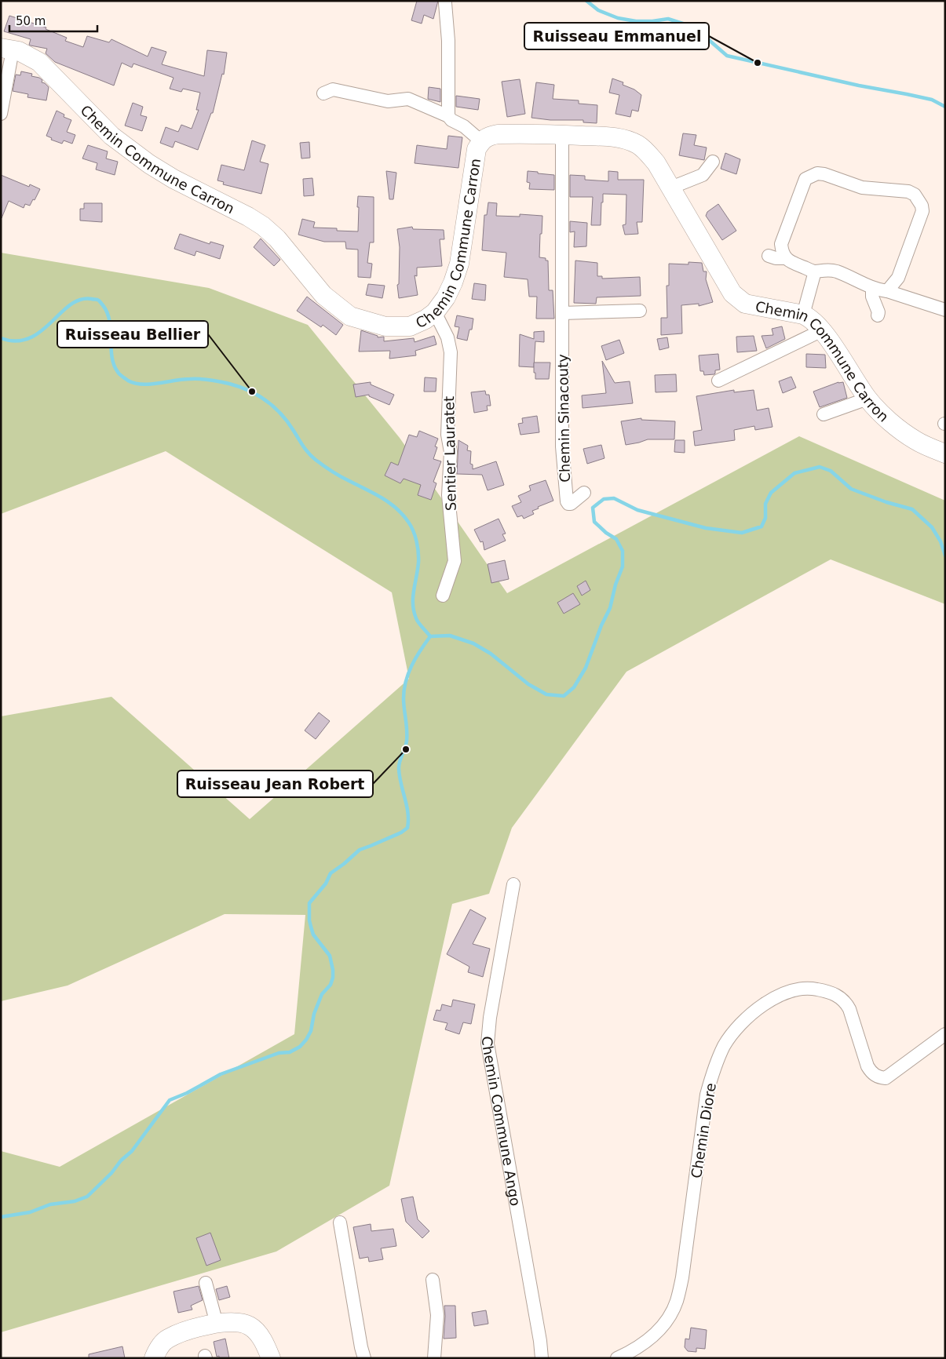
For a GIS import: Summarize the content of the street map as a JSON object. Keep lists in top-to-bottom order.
{
  "streets": {
    "street": [
      "Chemin Commune Carron",
      "Chemin Sinacouty",
      "Sentier Lauratet",
      "Chemin Commune Ango",
      "Chemin Diore"
    ]
  },
  "crossings": [
    ["Chemin Commune Carron", "Chemin Sinacouty"],
    ["Chemin Commune Carron", "Sentier Lauratet"]
  ],
  "places": ["Ruisseau Emmanuel", "Ruisseau Bellier", "Ruisseau Jean Robert"],
  "scale_bar": "50 m"
}
